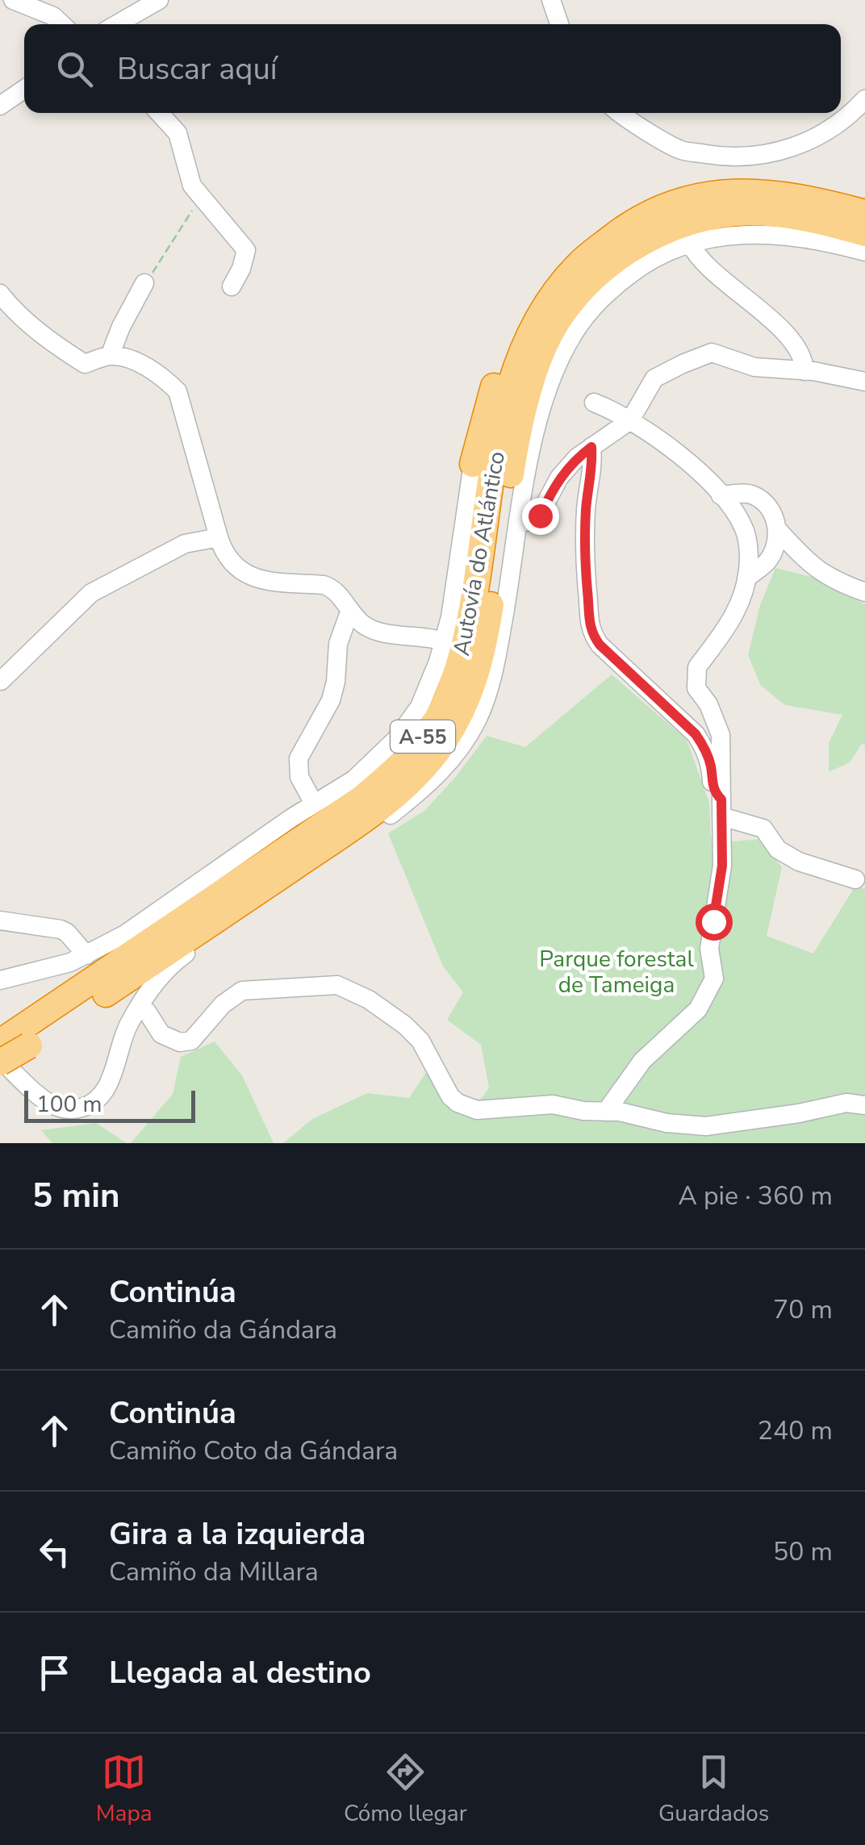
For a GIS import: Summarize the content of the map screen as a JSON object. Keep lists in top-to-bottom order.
{
  "streets": {
    "highway": ["Autovía do Atlántico", "A-55"]
  },
  "parks": ["Parque forestal de Tameiga"],
  "scale_bar": "100 m",
  "page": {
    "search": "Buscar aquí",
    "scale": "100 m",
    "heading": ["5 min", "A pie · 360 m"],
    "list": [
      ["Continúa", "Camiño da Gándara", "70 m"],
      ["Continúa", "Camiño Coto da Gándara", "240 m"],
      ["Gira a la izquierda", "Camiño da Millara", "50 m"],
      "Llegada al destino"
    ],
    "nav": ["Mapa", "Cómo llegar", "Guardados"]
  }
}
